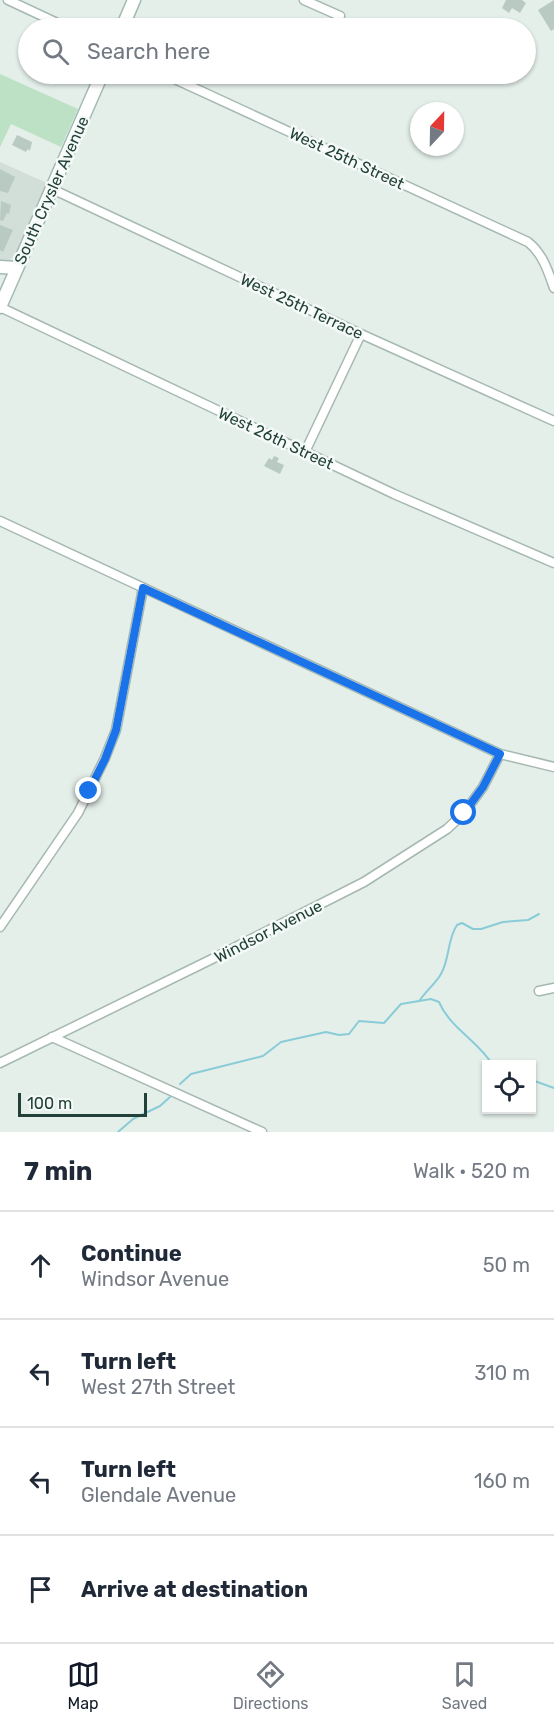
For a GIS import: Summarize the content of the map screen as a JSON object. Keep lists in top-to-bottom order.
{
  "streets": {
    "main road": ["South Crysler Avenue"],
    "street": [
      "West 25th Street",
      "West 25th Terrace",
      "West 26th Street",
      "Windsor Avenue"
    ]
  },
  "crossings": [
    ["South Crysler Avenue", "West 25th Terrace"],
    ["South Crysler Avenue", "West 26th Street"]
  ],
  "scale_bar": "100 m",
  "north": "top",
  "page": {
    "search": "Search here",
    "scale": "100 m",
    "heading": ["7 min", "Walk · 520 m"],
    "list": [
      ["Continue", "Windsor Avenue", "50 m"],
      ["Turn left", "West 27th Street", "310 m"],
      ["Turn left", "Glendale Avenue", "160 m"],
      "Arrive at destination"
    ],
    "nav": ["Map", "Directions", "Saved"]
  }
}
